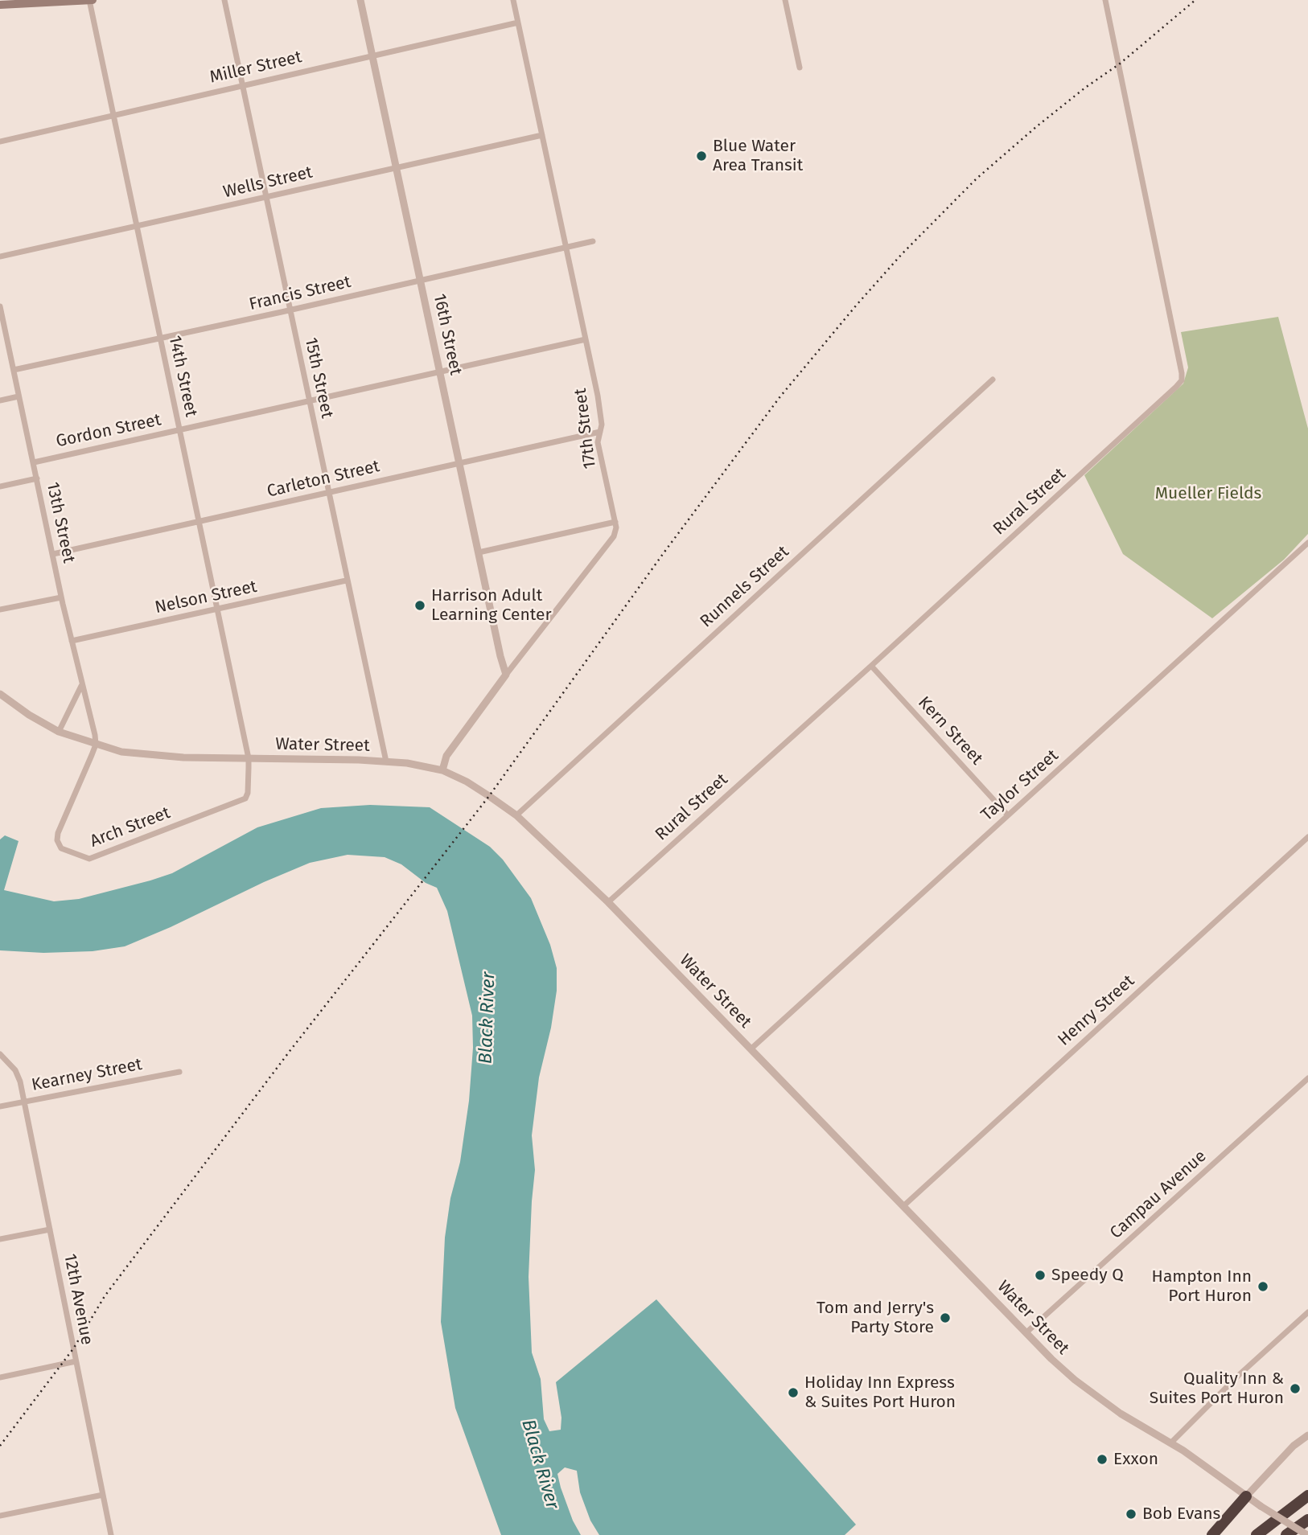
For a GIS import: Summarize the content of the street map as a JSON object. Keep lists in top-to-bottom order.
{
  "streets": {
    "street": [
      "Miller Street",
      "Wells Street",
      "Francis Street",
      "16th Street",
      "14th Street",
      "15th Street",
      "17th Street",
      "Gordon Street",
      "Carleton Street",
      "Rural Street",
      "13th Street",
      "Runnels Street",
      "Nelson Street",
      "Kern Street",
      "Water Street",
      "Taylor Street",
      "Arch Street",
      "Henry Street",
      "Kearney Street",
      "Campau Avenue",
      "12th Avenue"
    ]
  },
  "crossings": [
    ["Miller Street", "16th Street"],
    ["Miller Street", "14th Street"],
    ["Miller Street", "15th Street"],
    ["Miller Street", "17th Street"],
    ["Wells Street", "16th Street"],
    ["Wells Street", "14th Street"],
    ["Wells Street", "15th Street"],
    ["Wells Street", "17th Street"],
    ["Francis Street", "16th Street"],
    ["Francis Street", "14th Street"],
    ["Francis Street", "15th Street"],
    ["Francis Street", "17th Street"],
    ["Francis Street", "13th Street"],
    ["16th Street", "Gordon Street"],
    ["16th Street", "Carleton Street"],
    ["14th Street", "Gordon Street"],
    ["14th Street", "Carleton Street"],
    ["14th Street", "Nelson Street"],
    ["14th Street", "Water Street"],
    ["14th Street", "Arch Street"],
    ["15th Street", "Gordon Street"],
    ["15th Street", "Carleton Street"],
    ["15th Street", "Nelson Street"],
    ["15th Street", "Water Street"],
    ["17th Street", "Gordon Street"],
    ["17th Street", "Carleton Street"],
    ["Gordon Street", "13th Street"],
    ["Carleton Street", "13th Street"],
    ["Rural Street", "Kern Street"],
    ["Rural Street", "Water Street"],
    ["13th Street", "Nelson Street"],
    ["13th Street", "Water Street"],
    ["13th Street", "Arch Street"],
    ["Runnels Street", "Water Street"],
    ["Kern Street", "Taylor Street"],
    ["Water Street", "Taylor Street"],
    ["Water Street", "Arch Street"],
    ["Water Street", "Henry Street"],
    ["Water Street", "Campau Avenue"],
    ["Kearney Street", "12th Avenue"]
  ],
  "water": ["Black River"],
  "parks": ["Mueller Fields"],
  "places": [
    "Blue Water Area Transit",
    "Harrison Adult Learning Center",
    "Speedy Q",
    "Hampton Inn Port Huron",
    "Tom and Jerry's Party Store",
    "Quality Inn & Suites Port Huron",
    "Holiday Inn Express & Suites Port Huron",
    "Exxon",
    "Bob Evans"
  ]
}
